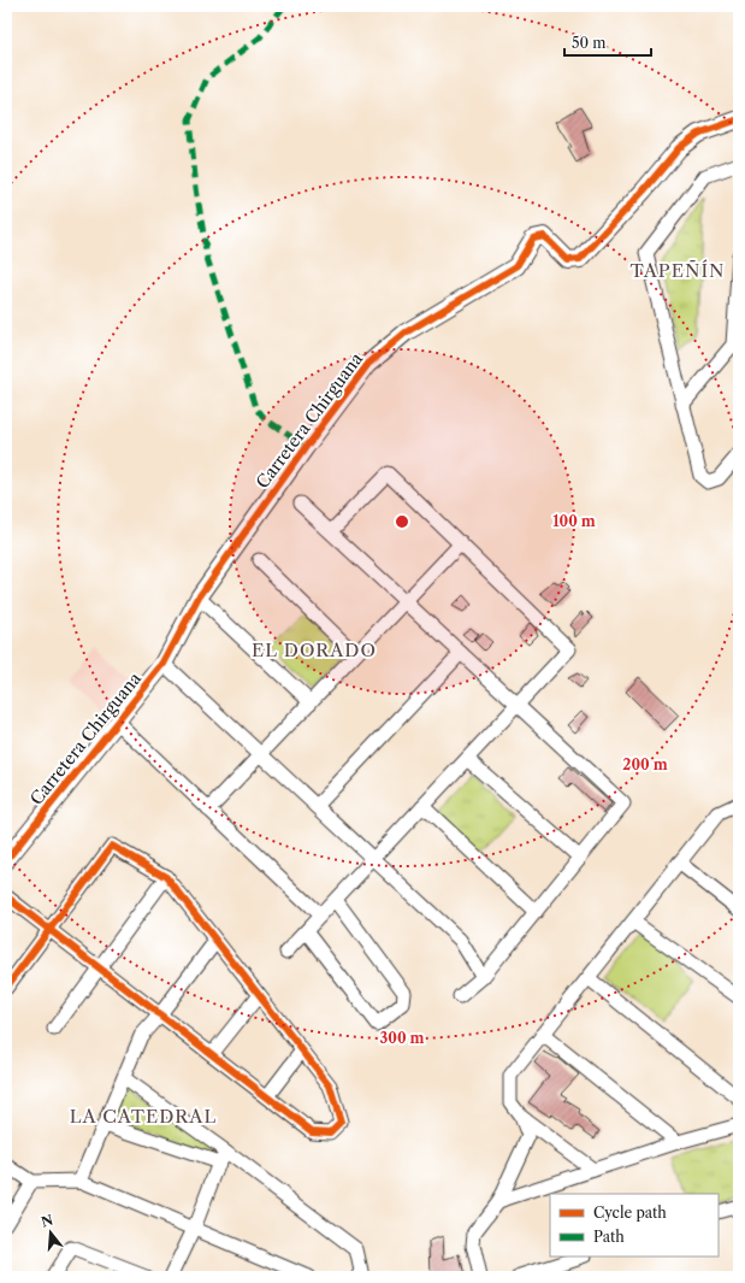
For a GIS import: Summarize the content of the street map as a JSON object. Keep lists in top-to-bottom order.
{
  "streets": {
    "street": ["Carretera Chirguana"]
  },
  "districts": ["TAPEÑÍN", "EL DORADO", "LA CATEDRAL"],
  "legend": ["Cycle path", "Path"],
  "scale_bar": "50 m",
  "north": "top",
  "rings": ["100 m", "200 m", "300 m"]
}
